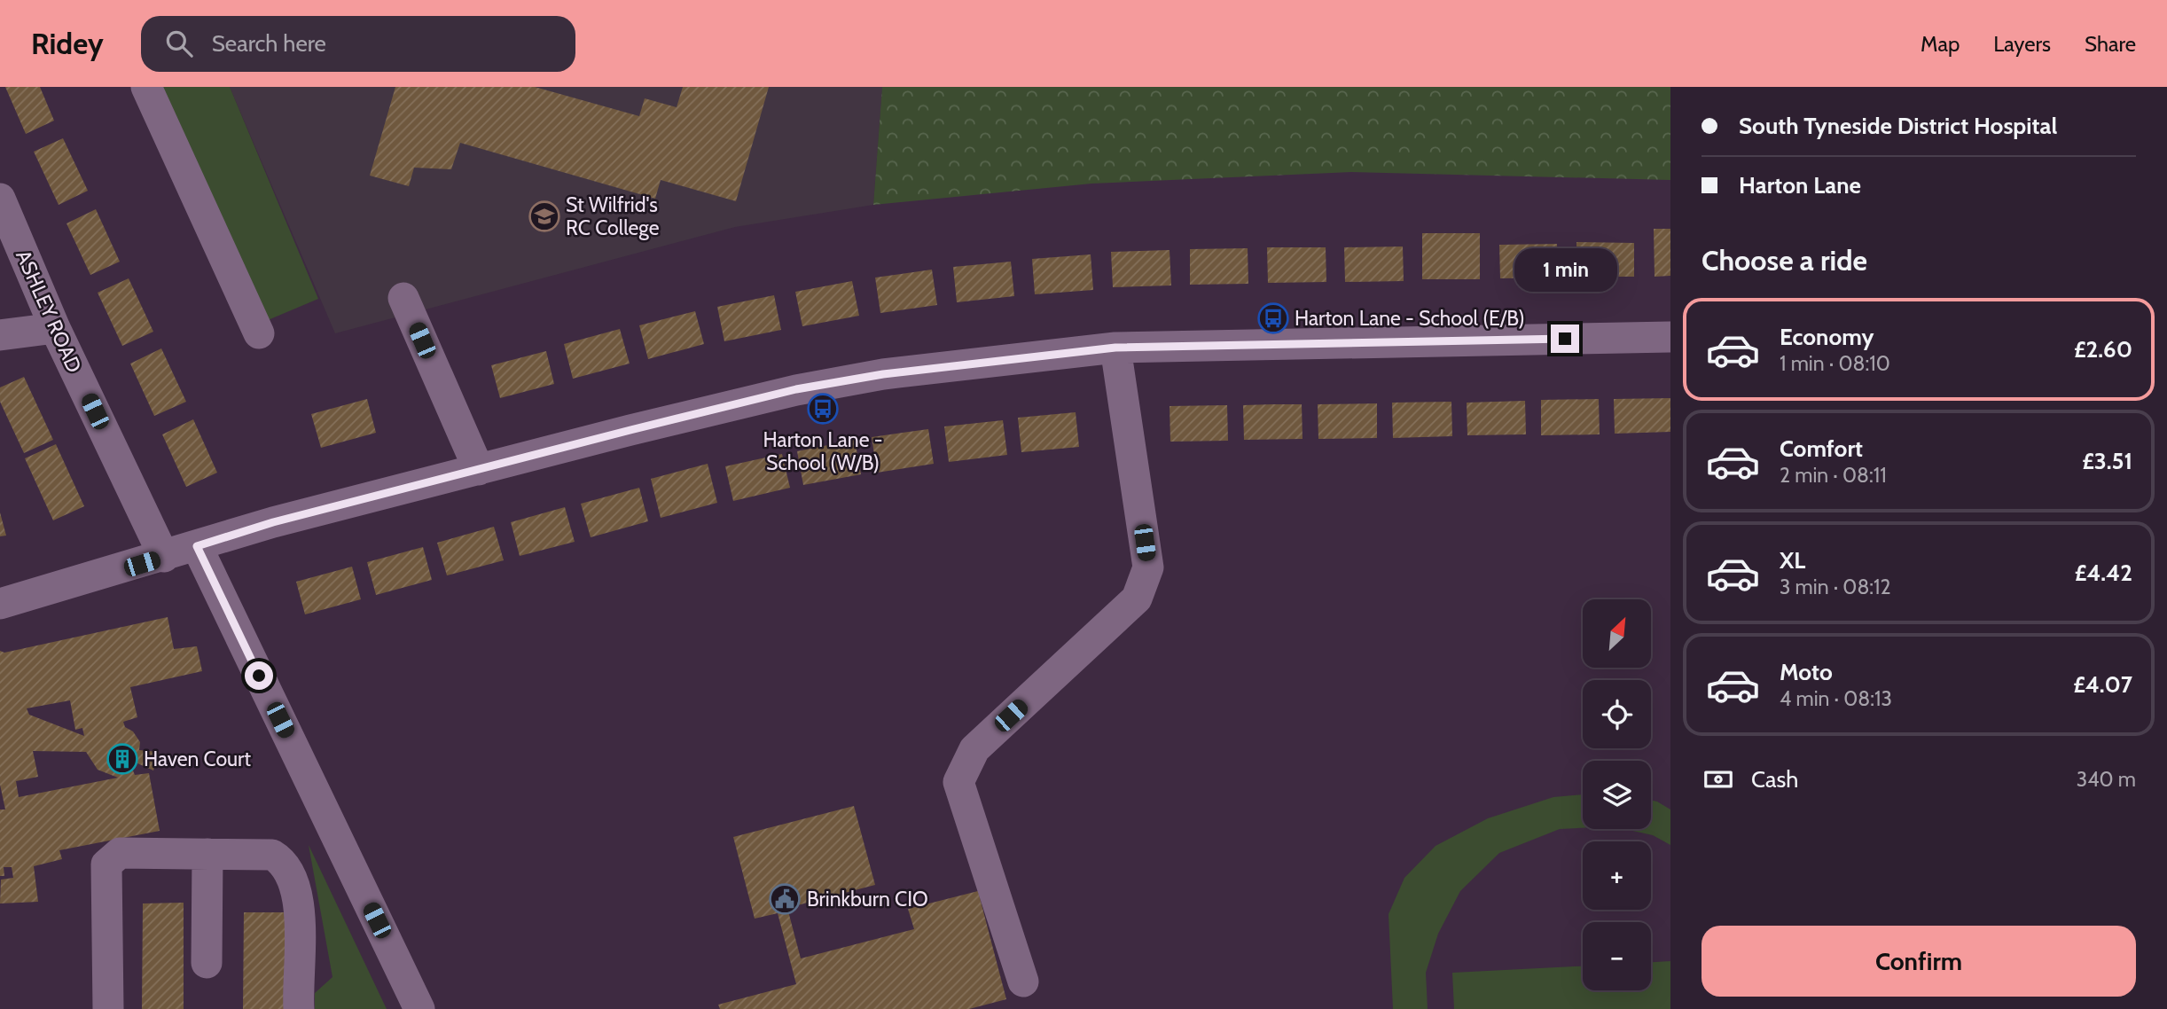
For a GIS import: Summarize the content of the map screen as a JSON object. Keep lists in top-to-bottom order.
{
  "streets": {
    "street": ["ASHLEY ROAD"]
  },
  "places": {
    "school or university": ["St Wilfrid's RC College"],
    "bus stop": ["Harton Lane - School (E/B)", "Harton Lane - School (W/B)"],
    "building": ["Haven Court"],
    "public building": ["Brinkburn CIO"]
  },
  "north": "top right",
  "page": {
    "header": "Ridey",
    "search": "Search here",
    "nav": ["Map", "Layers", "Share"],
    "banner": ["South Tyneside District Hospital", "Harton Lane"],
    "heading": "Choose a ride",
    "bubble": "1 min",
    "list": [
      {
        "name": "Economy",
        "note": "1 min · 08:10",
        "value": "£2.60"
      },
      {
        "name": "Comfort",
        "note": "2 min · 08:11",
        "value": "£3.51"
      },
      {
        "name": "XL",
        "note": "3 min · 08:12",
        "value": "£4.42"
      },
      {
        "name": "Moto",
        "note": "4 min · 08:13",
        "value": "£4.07"
      }
    ],
    "map_buttons": ["+", "−"],
    "pay": ["Cash", "340 m"],
    "buttons": "Confirm"
  }
}
